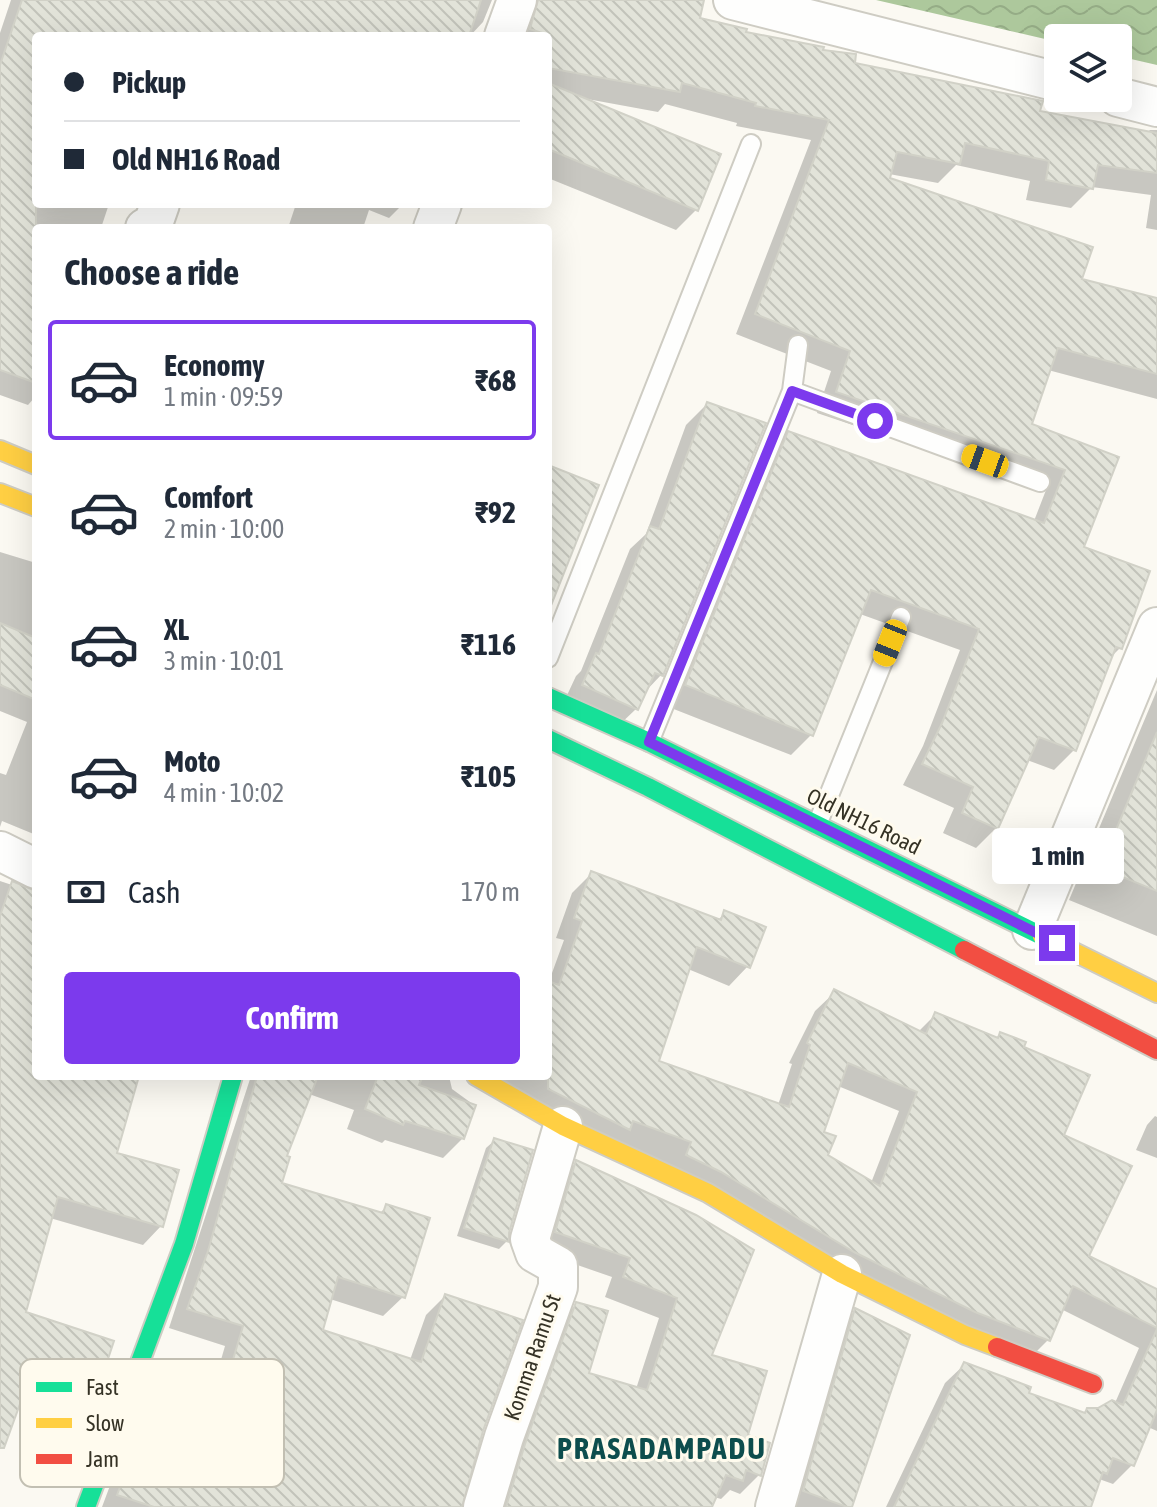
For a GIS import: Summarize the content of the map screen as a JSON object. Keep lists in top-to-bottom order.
{
  "streets": {
    "main road": ["Old NH16 Road"],
    "street": ["Komma Ramu St"]
  },
  "districts": ["PRASADAMPADU"],
  "legend": ["Fast", "Slow", "Jam"],
  "page": {
    "banner": ["Pickup", "Old NH16 Road"],
    "heading": "Choose a ride",
    "list": [
      {
        "name": "Economy",
        "note": "1 min · 09:59",
        "value": "₹68"
      },
      {
        "name": "Comfort",
        "note": "2 min · 10:00",
        "value": "₹92"
      },
      {
        "name": "XL",
        "note": "3 min · 10:01",
        "value": "₹116"
      },
      {
        "name": "Moto",
        "note": "4 min · 10:02",
        "value": "₹105"
      }
    ],
    "bubble": "1 min",
    "pay": ["Cash", "170 m"],
    "buttons": "Confirm"
  }
}
